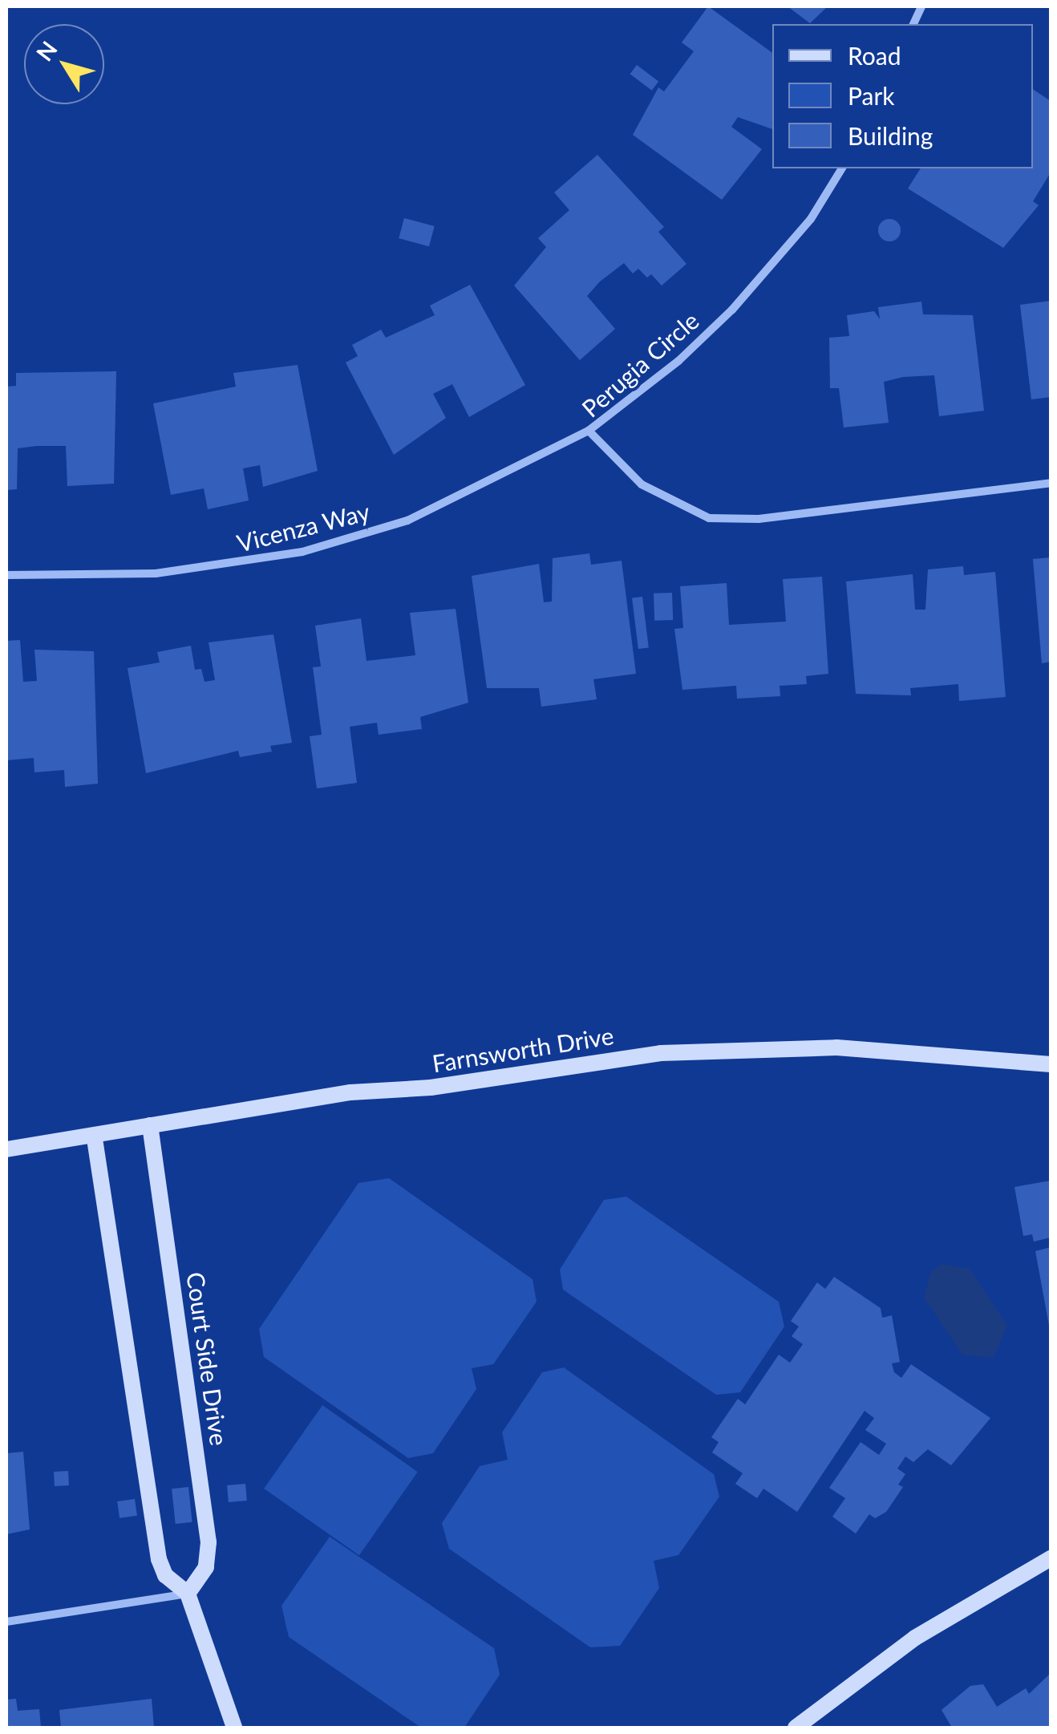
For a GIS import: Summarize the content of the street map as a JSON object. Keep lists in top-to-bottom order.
{
  "streets": {
    "street": [
      "Perugia Circle",
      "Vicenza Way",
      "Farnsworth Drive",
      "Court Side Drive"
    ]
  },
  "crossings": [
    ["Perugia Circle", "Vicenza Way"],
    ["Farnsworth Drive", "Court Side Drive"]
  ],
  "legend": ["Road", "Park", "Building"],
  "north": "top left"
}
